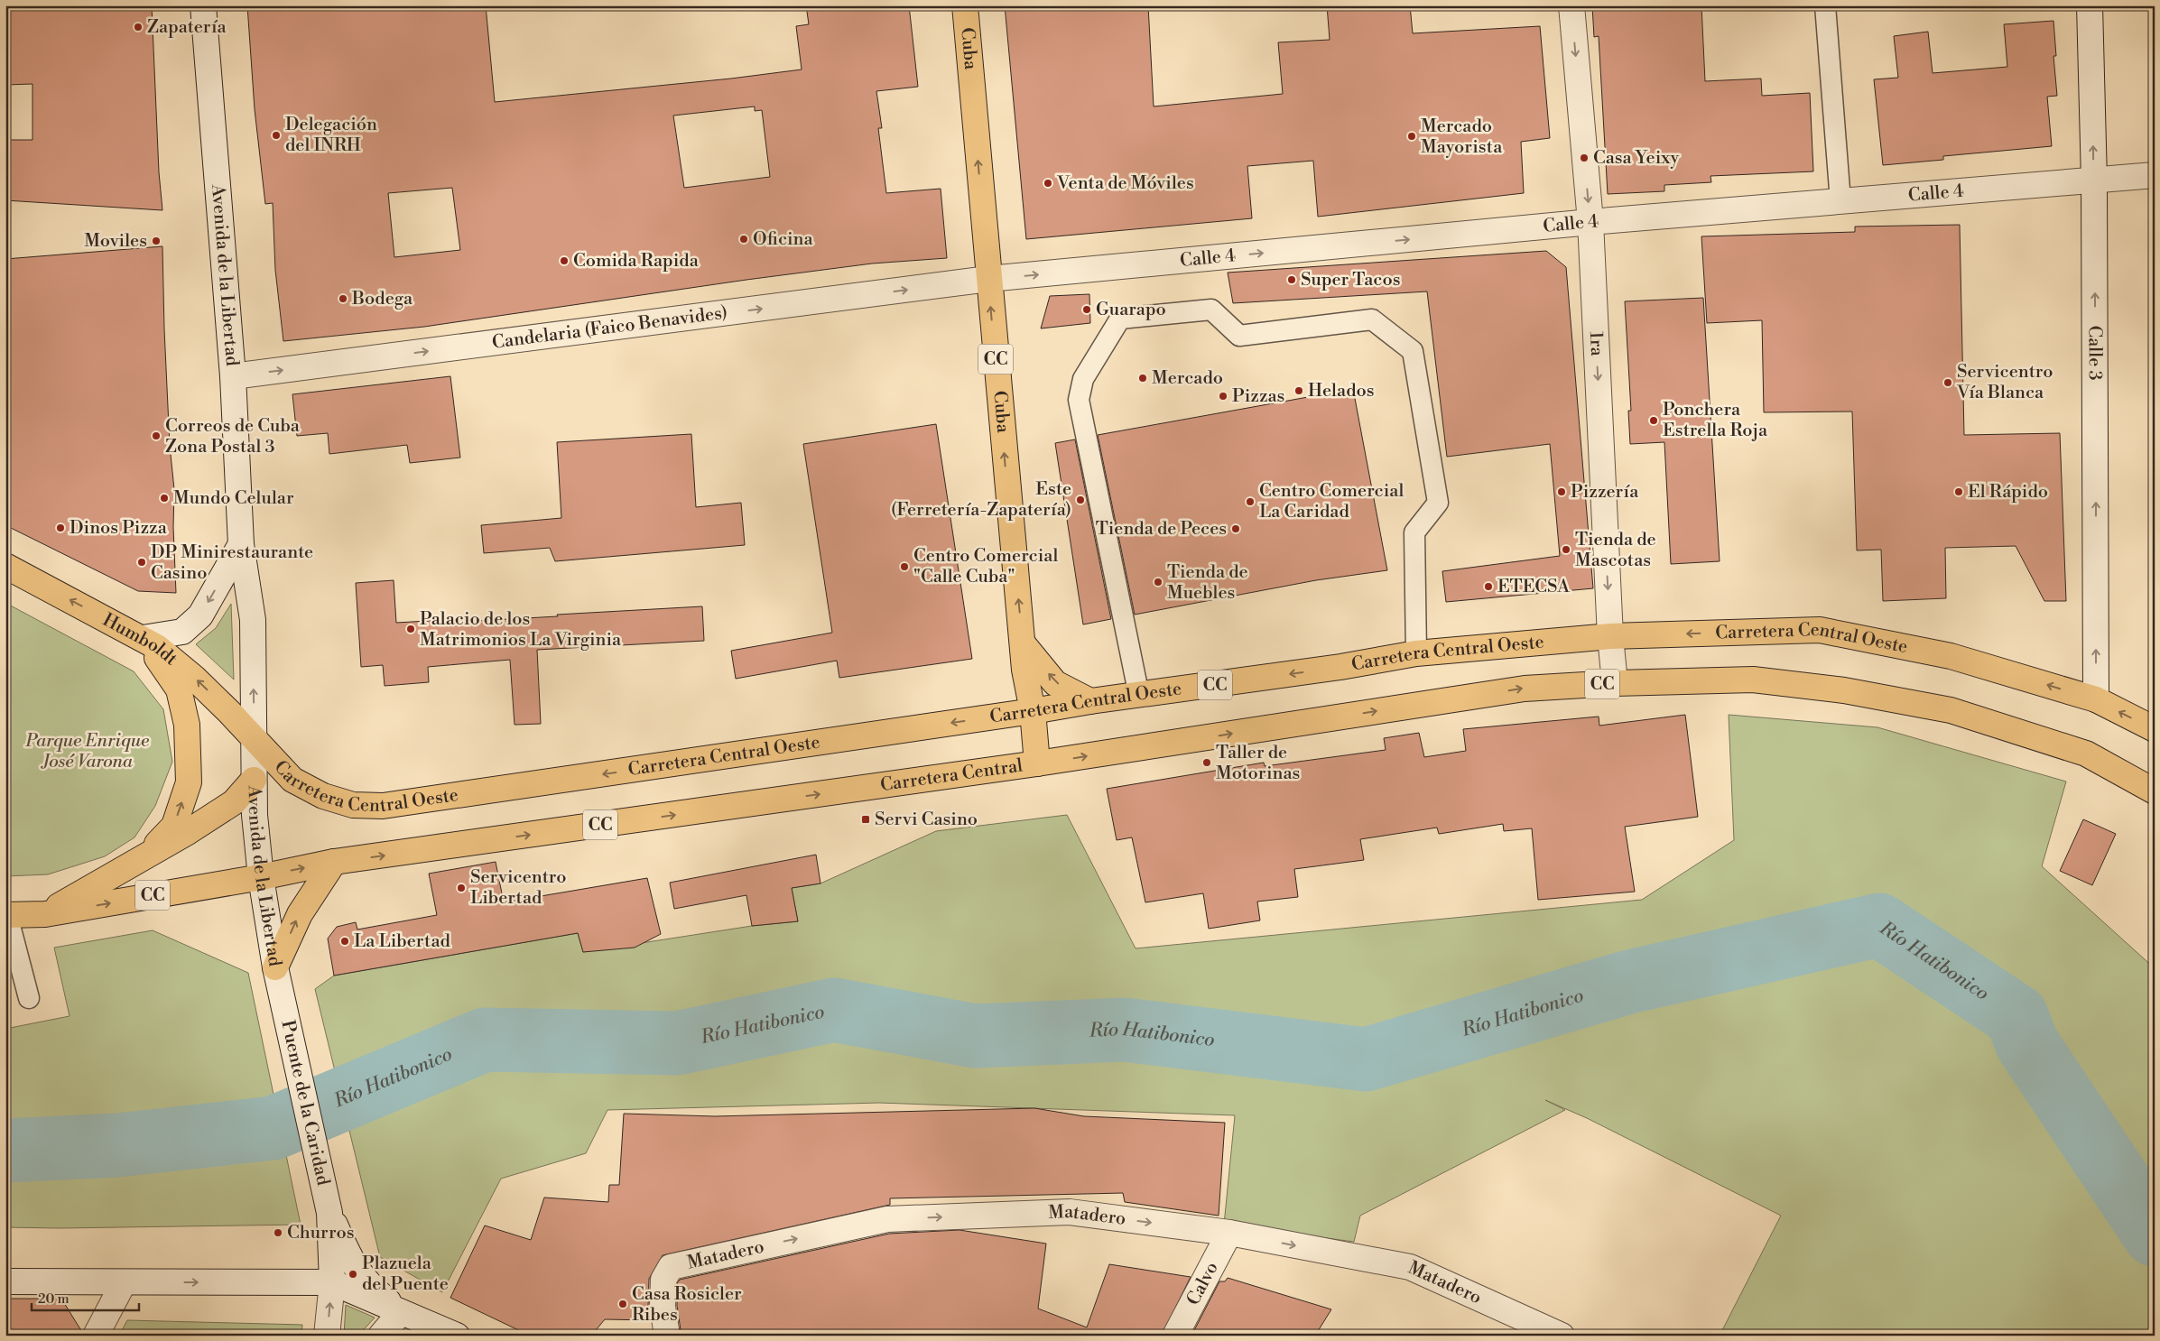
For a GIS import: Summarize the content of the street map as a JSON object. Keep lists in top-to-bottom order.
{
  "streets": {
    "main road": [
      "Cuba",
      "CC",
      "Humboldt",
      "Carretera Central Oeste",
      "Carretera Central"
    ],
    "street": [
      "Calle 4",
      "Avenida de la Libertad",
      "Candelaria (Faico Benavides)",
      "1ra",
      "Calle 3",
      "Puente de la Caridad",
      "Matadero",
      "Calvo"
    ]
  },
  "crossings": [
    ["Cuba", "Calle 4"],
    ["Cuba", "Candelaria (Faico Benavides)"],
    ["Cuba", "CC"],
    ["Cuba", "Carretera Central Oeste"],
    ["Cuba", "Carretera Central"],
    ["Calle 4", "Candelaria (Faico Benavides)"],
    ["Calle 4", "1ra"],
    ["Calle 4", "Calle 3"],
    ["Avenida de la Libertad", "Candelaria (Faico Benavides)"],
    ["Avenida de la Libertad", "CC"],
    ["Avenida de la Libertad", "Humboldt"],
    ["Avenida de la Libertad", "Carretera Central Oeste"],
    ["Avenida de la Libertad", "Puente de la Caridad"],
    ["1ra", "CC"],
    ["1ra", "Carretera Central Oeste"],
    ["Calle 3", "CC"],
    ["Calle 3", "Carretera Central Oeste"],
    ["CC", "Carretera Central Oeste"],
    ["CC", "Carretera Central"],
    ["Humboldt", "Carretera Central Oeste"],
    ["Matadero", "Calvo"]
  ],
  "one_way": [
    "Cuba",
    "Calle 4",
    "Candelaria (Faico Benavides)",
    "1ra",
    "Calle 3",
    "Humboldt",
    "Carretera Central",
    "Matadero"
  ],
  "water": ["Río Hatibonico"],
  "parks": ["Parque Enrique José Varona"],
  "places": {
    "other": [
      "Zapatería",
      "Delegación del INRH",
      "Mercado Mayorista",
      "Casa Yeixy",
      "Venta de Móviles",
      "Oficina",
      "Moviles",
      "Comida Rapida",
      "Super Tacos",
      "Bodega",
      "Guarapo",
      "Mercado",
      "Servicentro Vía Blanca",
      "Helados",
      "Pizzas",
      "Ponchera Estrella Roja",
      "Correos de Cuba Zona Postal 3",
      "Pizzería",
      "El Rápido",
      "Mundo Celular",
      "Este (Ferretería-Zapatería)",
      "Centro Comercial La Caridad",
      "Dinos Pizza",
      "Tienda de Peces",
      "Tienda de Mascotas",
      "DP Minirestaurante Casino",
      "Centro Comercial \"Calle Cuba\"",
      "Tienda de Muebles",
      "ETECSA",
      "Palacio de los Matrimonios La Virginia",
      "Taller de Motorinas",
      "Servicentro Libertad",
      "La Libertad",
      "Churros",
      "Plazuela del Puente",
      "Casa Rosicler Ribes"
    ],
    "transit": ["Servi Casino"]
  },
  "scale_bar": "20 m"
}
